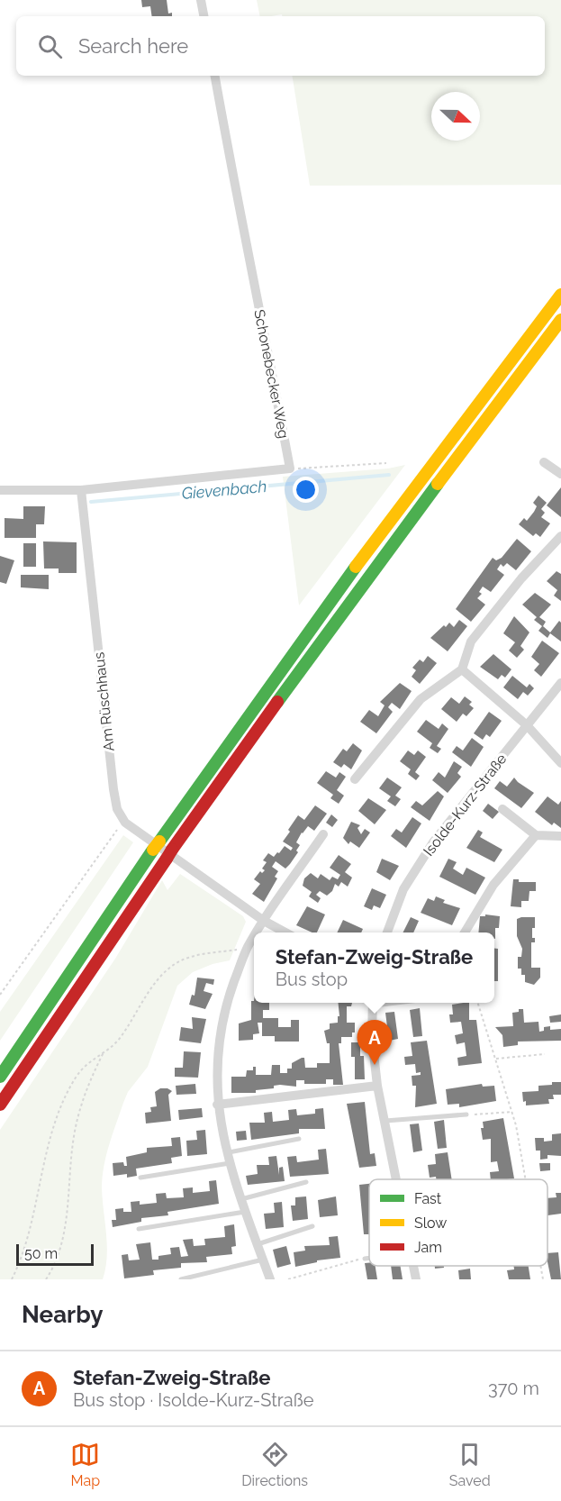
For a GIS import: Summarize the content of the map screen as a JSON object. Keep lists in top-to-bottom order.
{
  "streets": {
    "street": ["Schonebecker Weg", "Am Rüschhaus", "Isolde-Kurz-Straße"]
  },
  "water": ["Gievenbach"],
  "legend": ["Fast", "Slow", "Jam"],
  "scale_bar": "50 m",
  "north": "right",
  "page": {
    "search": "Search here",
    "popup": ["Stefan-Zweig-Straße", "Bus stop"],
    "pins": "A",
    "scale": "50 m",
    "heading": "Nearby",
    "list": [
      {
        "mark": "A",
        "name": "Stefan-Zweig-Straße",
        "note": "Bus stop · Isolde-Kurz-Straße",
        "value": "370 m"
      }
    ],
    "nav": ["Map", "Directions", "Saved"]
  }
}
